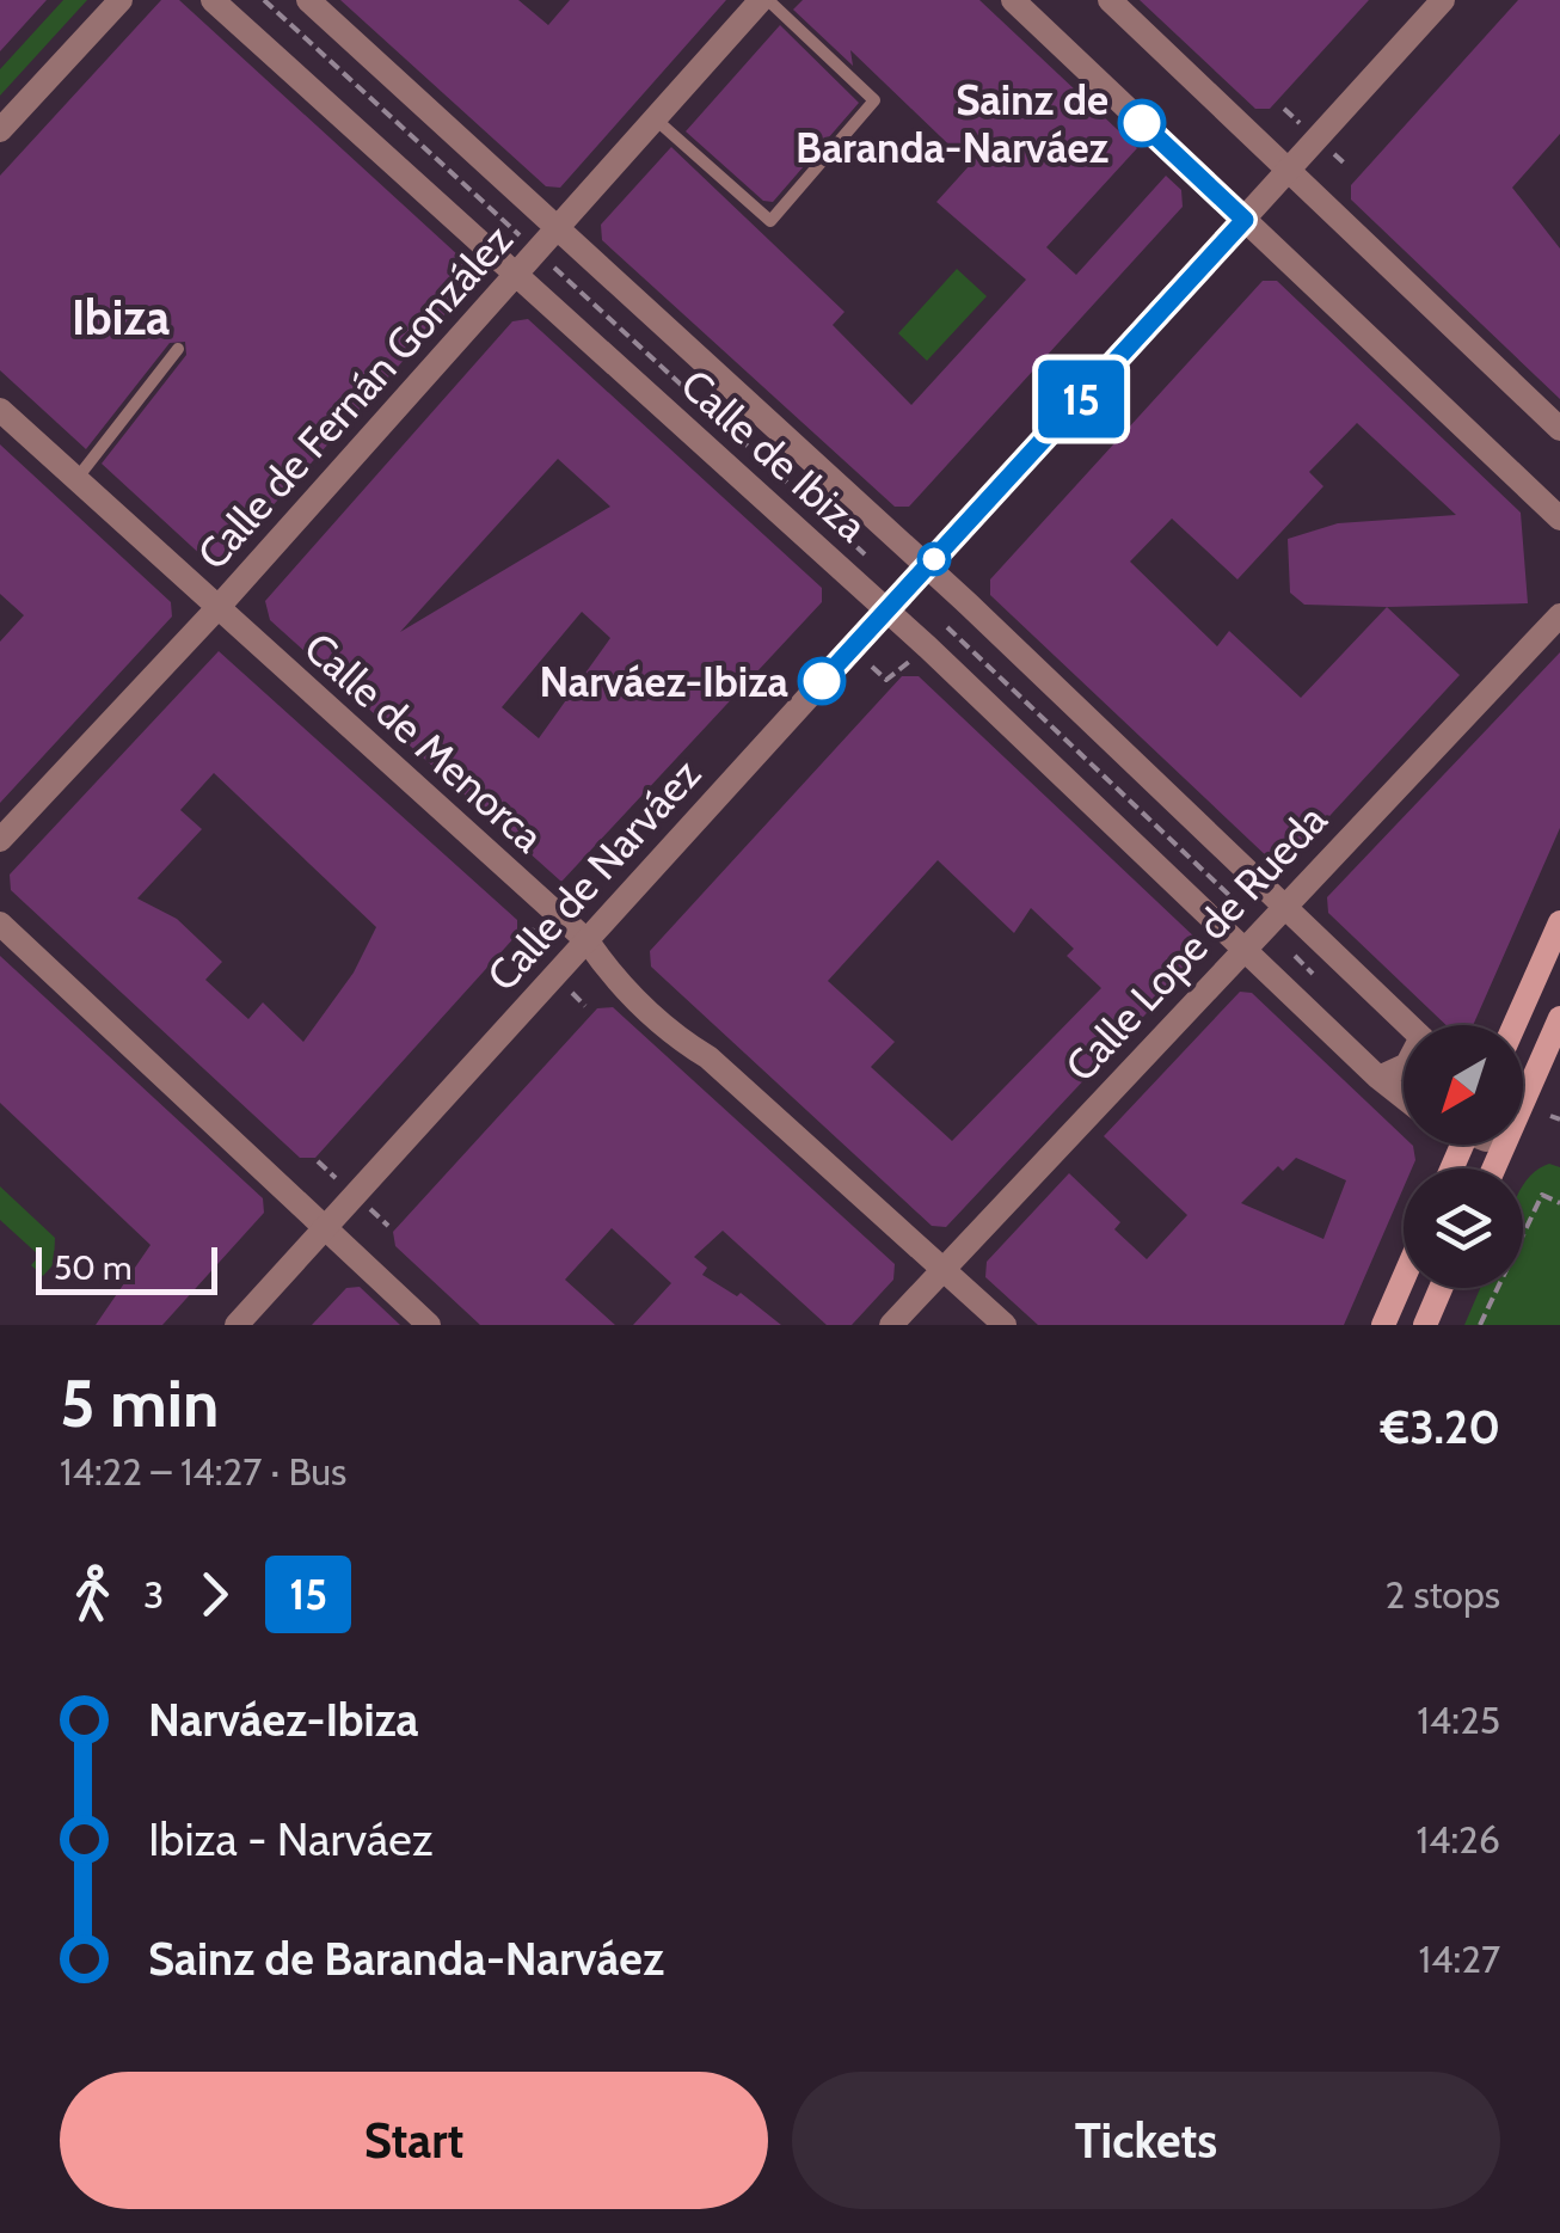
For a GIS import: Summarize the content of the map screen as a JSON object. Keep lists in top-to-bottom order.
{
  "streets": {
    "street": [
      "Calle de Fernán González",
      "Calle de Ibiza",
      "Calle de Menorca",
      "Calle de Narváez",
      "Calle Lope de Rueda"
    ]
  },
  "crossings": [
    ["Calle de Fernán González", "Calle de Ibiza"],
    ["Calle de Fernán González", "Calle de Menorca"],
    ["Calle de Ibiza", "Calle de Narváez"],
    ["Calle de Ibiza", "Calle Lope de Rueda"],
    ["Calle de Menorca", "Calle de Narváez"],
    ["Calle de Menorca", "Calle Lope de Rueda"]
  ],
  "districts": ["Ibiza"],
  "places": ["Sainz de Baranda-Narváez", "Narváez-Ibiza"],
  "lines": ["bus line 15"],
  "scale_bar": "50 m",
  "north": "bottom left",
  "page": {
    "on_map": "15",
    "scale": "50 m",
    "heading": ["5 min", "14:22 – 14:27 · Bus", "€3.20"],
    "legs": ["3", "15", "2 stops"],
    "list": [
      {
        "name": "Narváez-Ibiza",
        "value": "14:25"
      },
      {
        "name": "Ibiza - Narváez",
        "value": "14:26"
      },
      {
        "name": "Sainz de Baranda-Narváez",
        "value": "14:27"
      }
    ],
    "buttons": ["Start", "Tickets"]
  }
}
